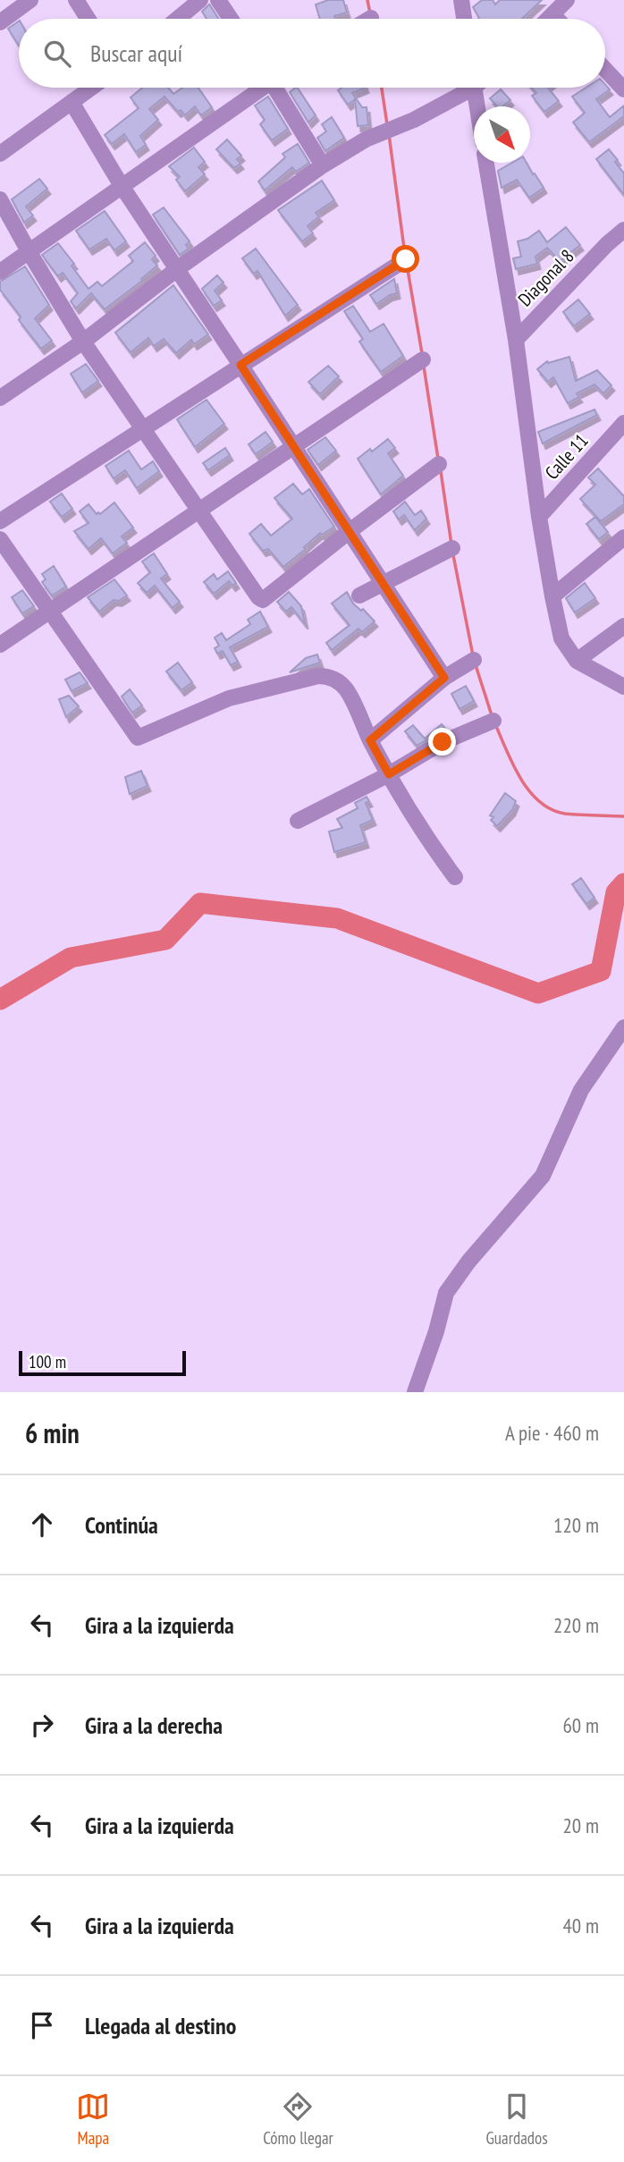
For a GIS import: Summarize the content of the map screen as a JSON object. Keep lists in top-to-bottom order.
{
  "streets": {
    "street": ["Diagonal 8", "Calle 11"]
  },
  "scale_bar": "100 m",
  "north": "bottom right",
  "page": {
    "search": "Buscar aquí",
    "scale": "100 m",
    "heading": ["6 min", "A pie · 460 m"],
    "list": [
      ["Continúa", "120 m"],
      ["Gira a la izquierda", "220 m"],
      ["Gira a la derecha", "60 m"],
      ["Gira a la izquierda", "20 m"],
      ["Gira a la izquierda", "40 m"],
      "Llegada al destino"
    ],
    "nav": ["Mapa", "Cómo llegar", "Guardados"]
  }
}
